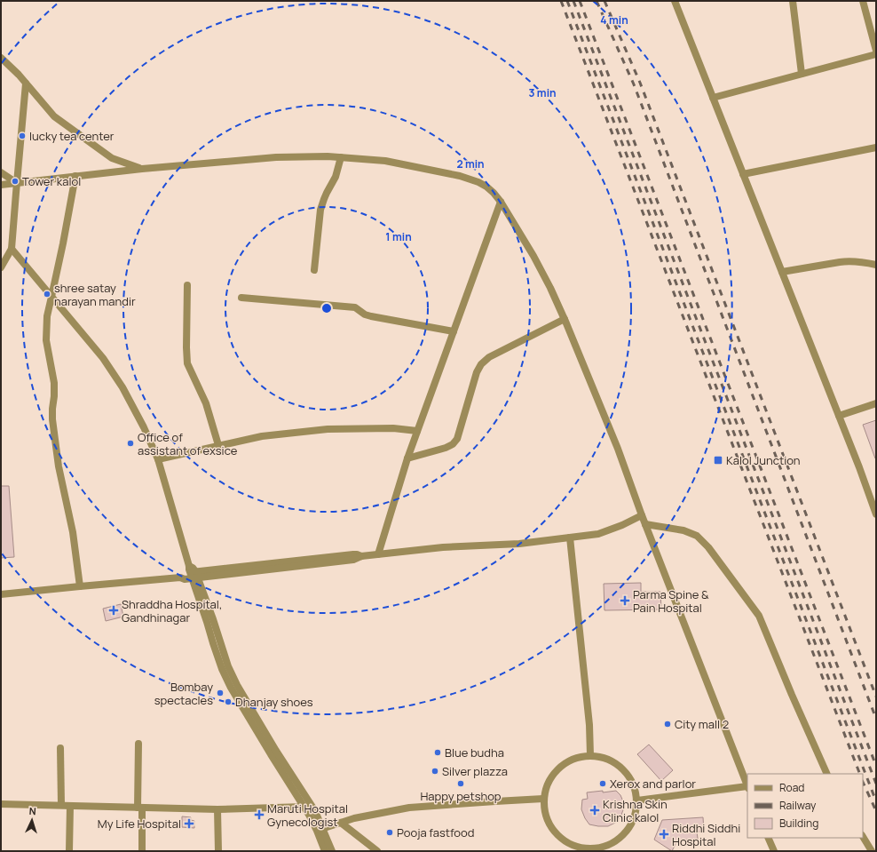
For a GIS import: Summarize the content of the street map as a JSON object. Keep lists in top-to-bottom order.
{
  "places": {
    "other": [
      "lucky tea center",
      "Tower kalol",
      "shree satay narayan mandir",
      "Office of assistant of exsice",
      "Bombay spectacles",
      "Dhanjay shoes",
      "City mall 2",
      "Blue budha",
      "Silver plazza",
      "Happy petshop",
      "Xerox and parlor",
      "Pooja fastfood"
    ],
    "transit": ["Kalol Junction"],
    "health": [
      "Parma Spine & Pain Hospital",
      "Shraddha Hospital, Gandhinagar",
      "Krishna Skin Clinic kalol",
      "Maruti Hospital Gynecologist",
      "My Life Hospital",
      "Riddhi Siddhi Hospital"
    ]
  },
  "legend": ["Road", "Railway", "Building"],
  "north": "top",
  "rings": [
    "4 min",
    "3 min",
    "2 min",
    "1 min"
  ]
}
